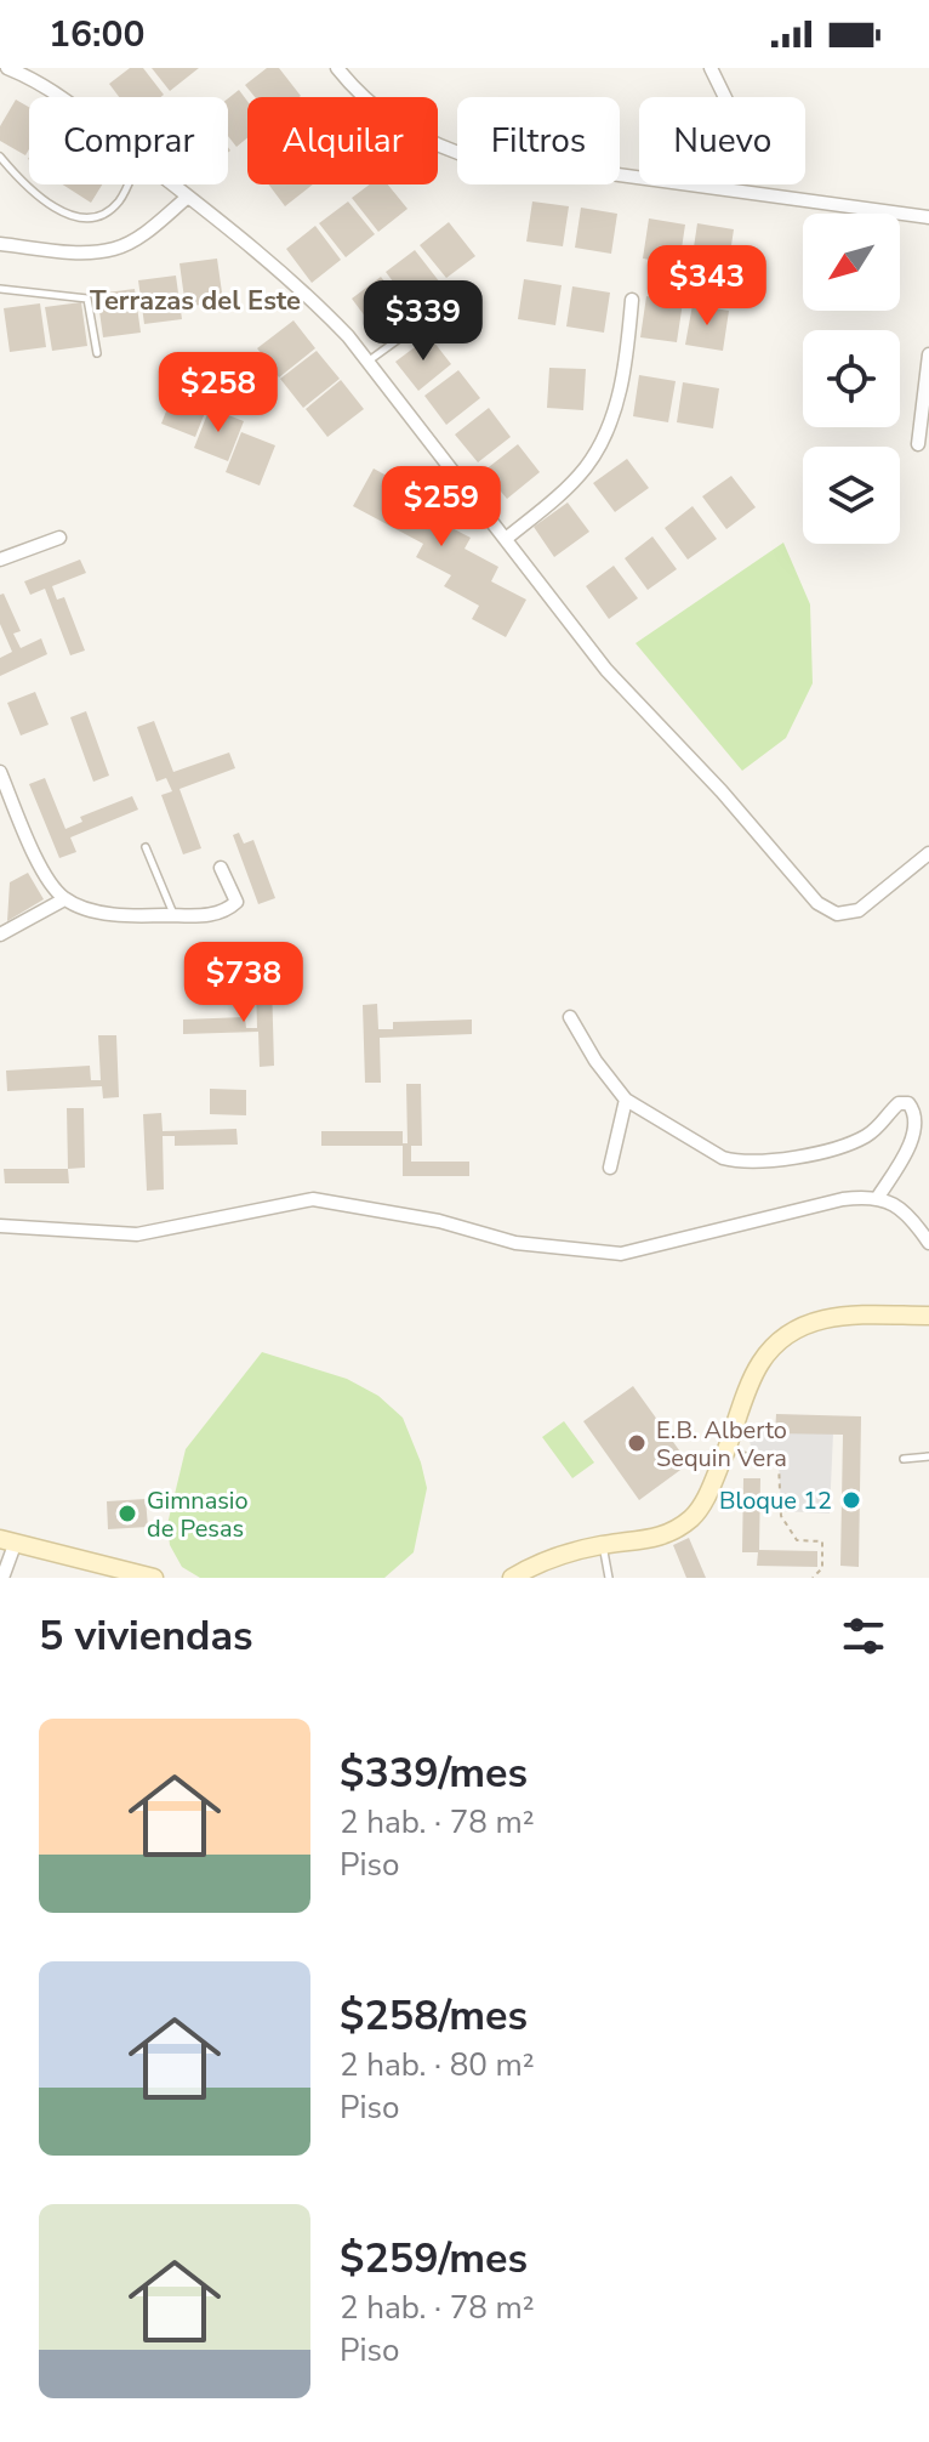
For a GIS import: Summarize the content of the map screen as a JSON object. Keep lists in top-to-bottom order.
{
  "districts": ["Terrazas del Este"],
  "places": ["E.B. Alberto Sequin Vera", "Bloque 12", "Gimnasio de Pesas"],
  "north": "bottom left",
  "page": {
    "status": "16:00",
    "chip": [
      "Comprar",
      "Alquilar",
      "Filtros",
      "Nuevo"
    ],
    "price": [
      "$343",
      "$339",
      "$258",
      "$259",
      "$738"
    ],
    "heading": "5 viviendas",
    "list": [
      {
        "name": "$339/mes",
        "note": "2 hab. · 78 m² · Piso"
      },
      {
        "name": "$258/mes",
        "note": "2 hab. · 80 m² · Piso"
      },
      {
        "name": "$259/mes",
        "note": "2 hab. · 78 m² · Piso"
      }
    ]
  }
}
